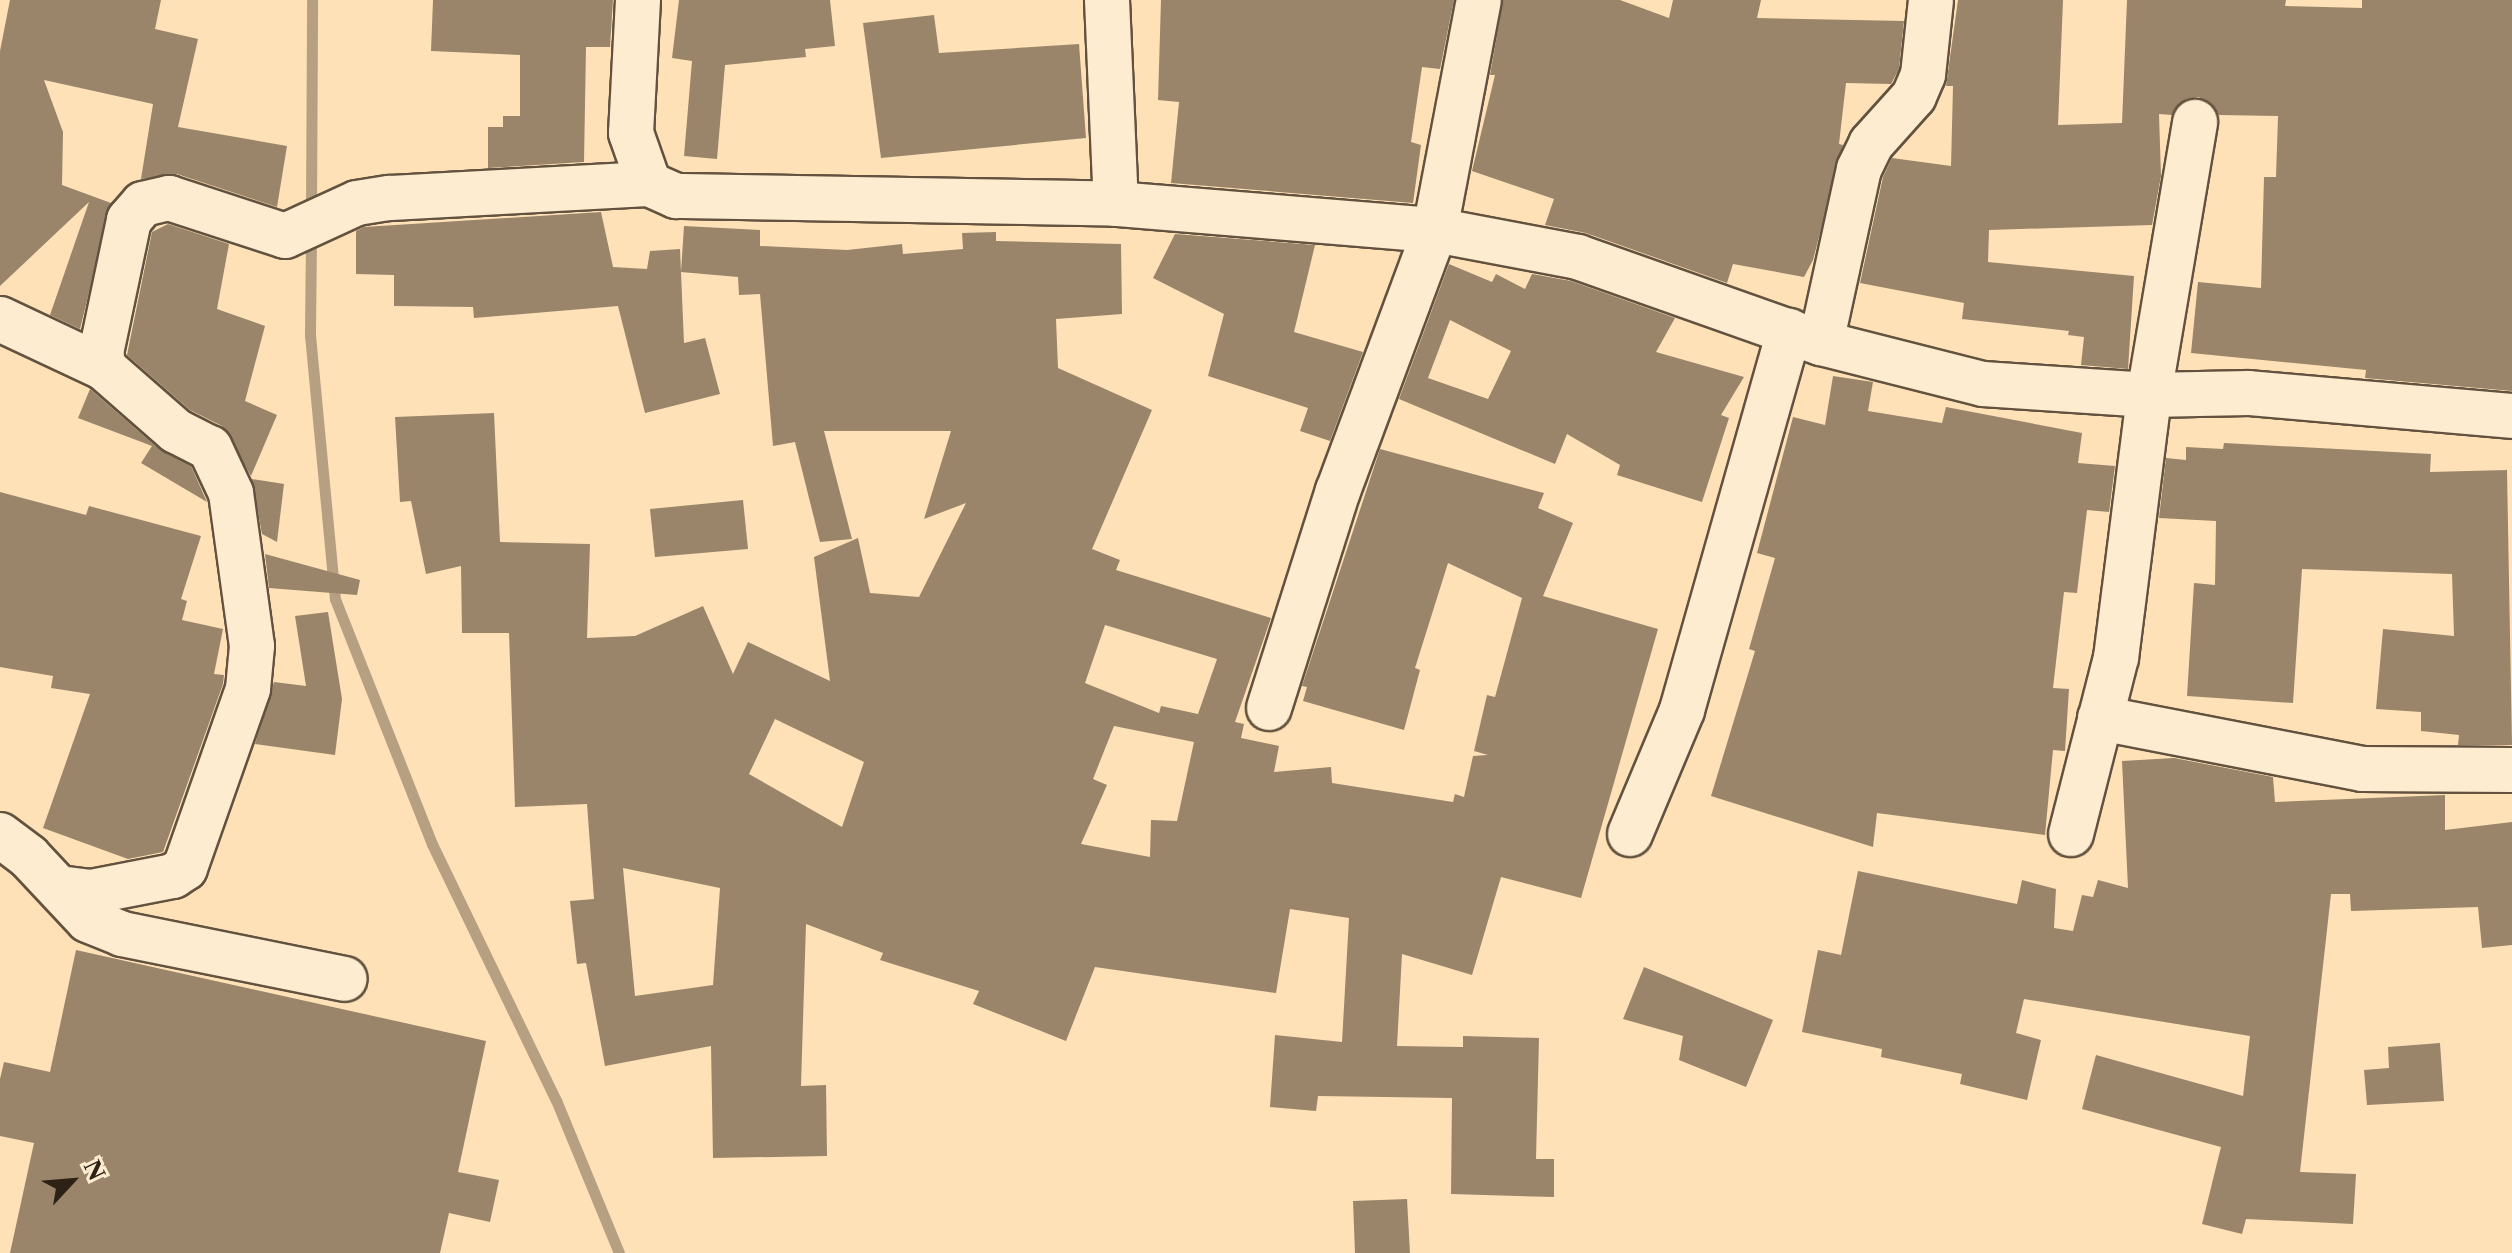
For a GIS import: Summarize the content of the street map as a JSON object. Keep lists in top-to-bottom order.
{
  "north": "top right"
}
